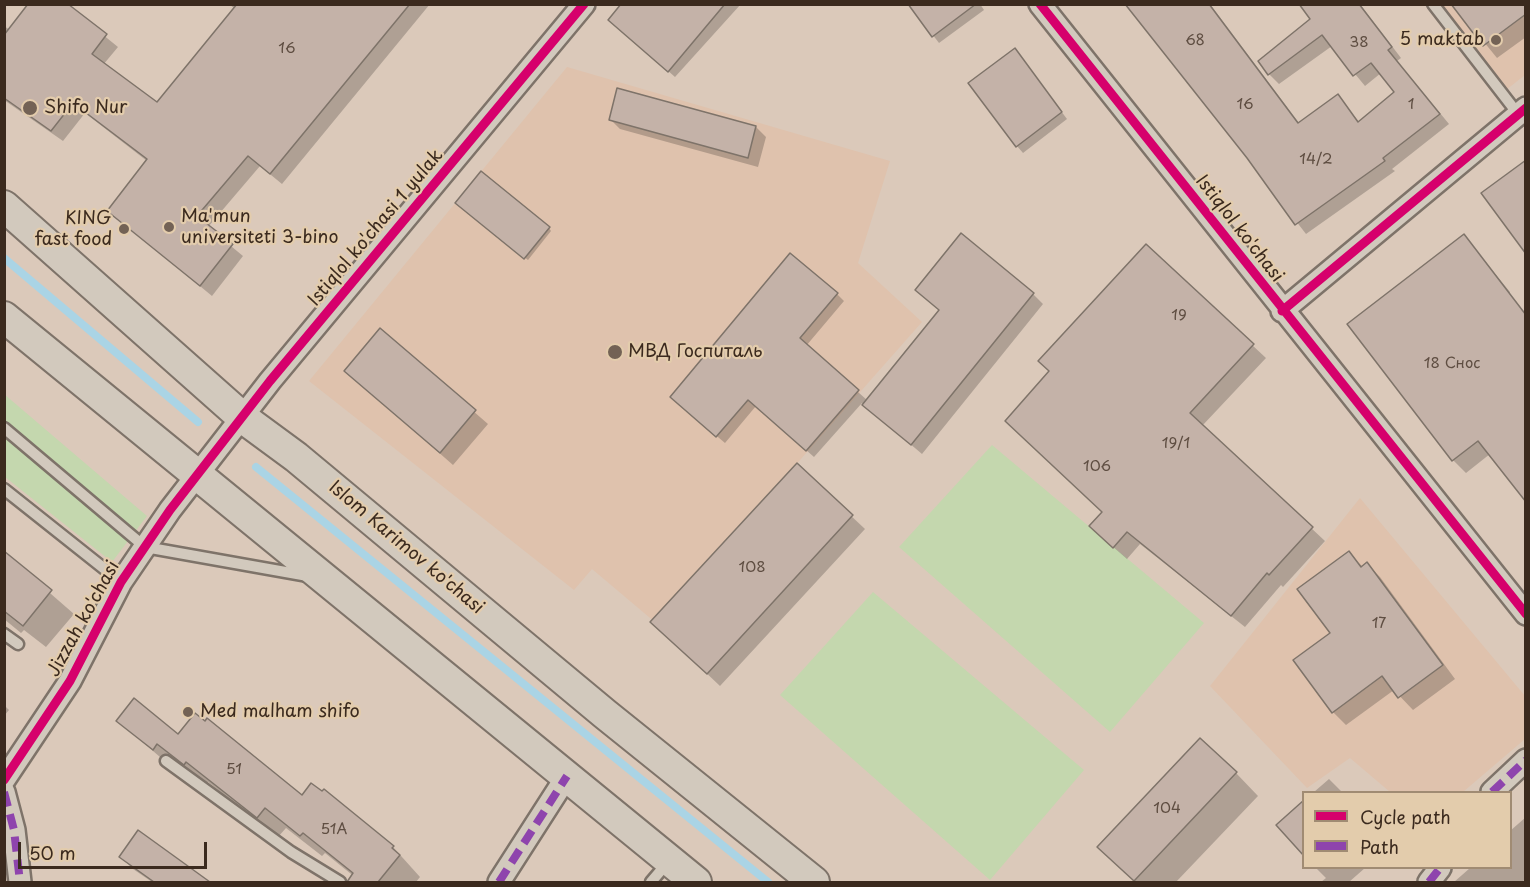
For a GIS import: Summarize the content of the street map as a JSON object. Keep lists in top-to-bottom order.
{
  "streets": {
    "main road": ["Islom Karimov ko'chasi"],
    "street": ["Istiqlol ko'chasi 1 yulak", "Istiqlol ko'chasi", "Jizzah ko'chasi"]
  },
  "crossings": [
    ["Istiqlol ko'chasi 1 yulak", "Islom Karimov ko'chasi"],
    ["Istiqlol ko'chasi 1 yulak", "Jizzah ko'chasi"]
  ],
  "places": [
    "5 maktab",
    "Shifo Nur",
    "Ma'mun universiteti 3-bino",
    "KING fast food",
    "МВД Госпиталь",
    "Med malham shifo"
  ],
  "house_numbers": [
    "68",
    "38",
    "16",
    "16",
    "1",
    "14/2",
    "19",
    "18 Снос",
    "19/1",
    "106",
    "108",
    "17",
    "51",
    "104",
    "51A"
  ],
  "legend": ["Cycle path", "Path"],
  "scale_bar": "50 m"
}
